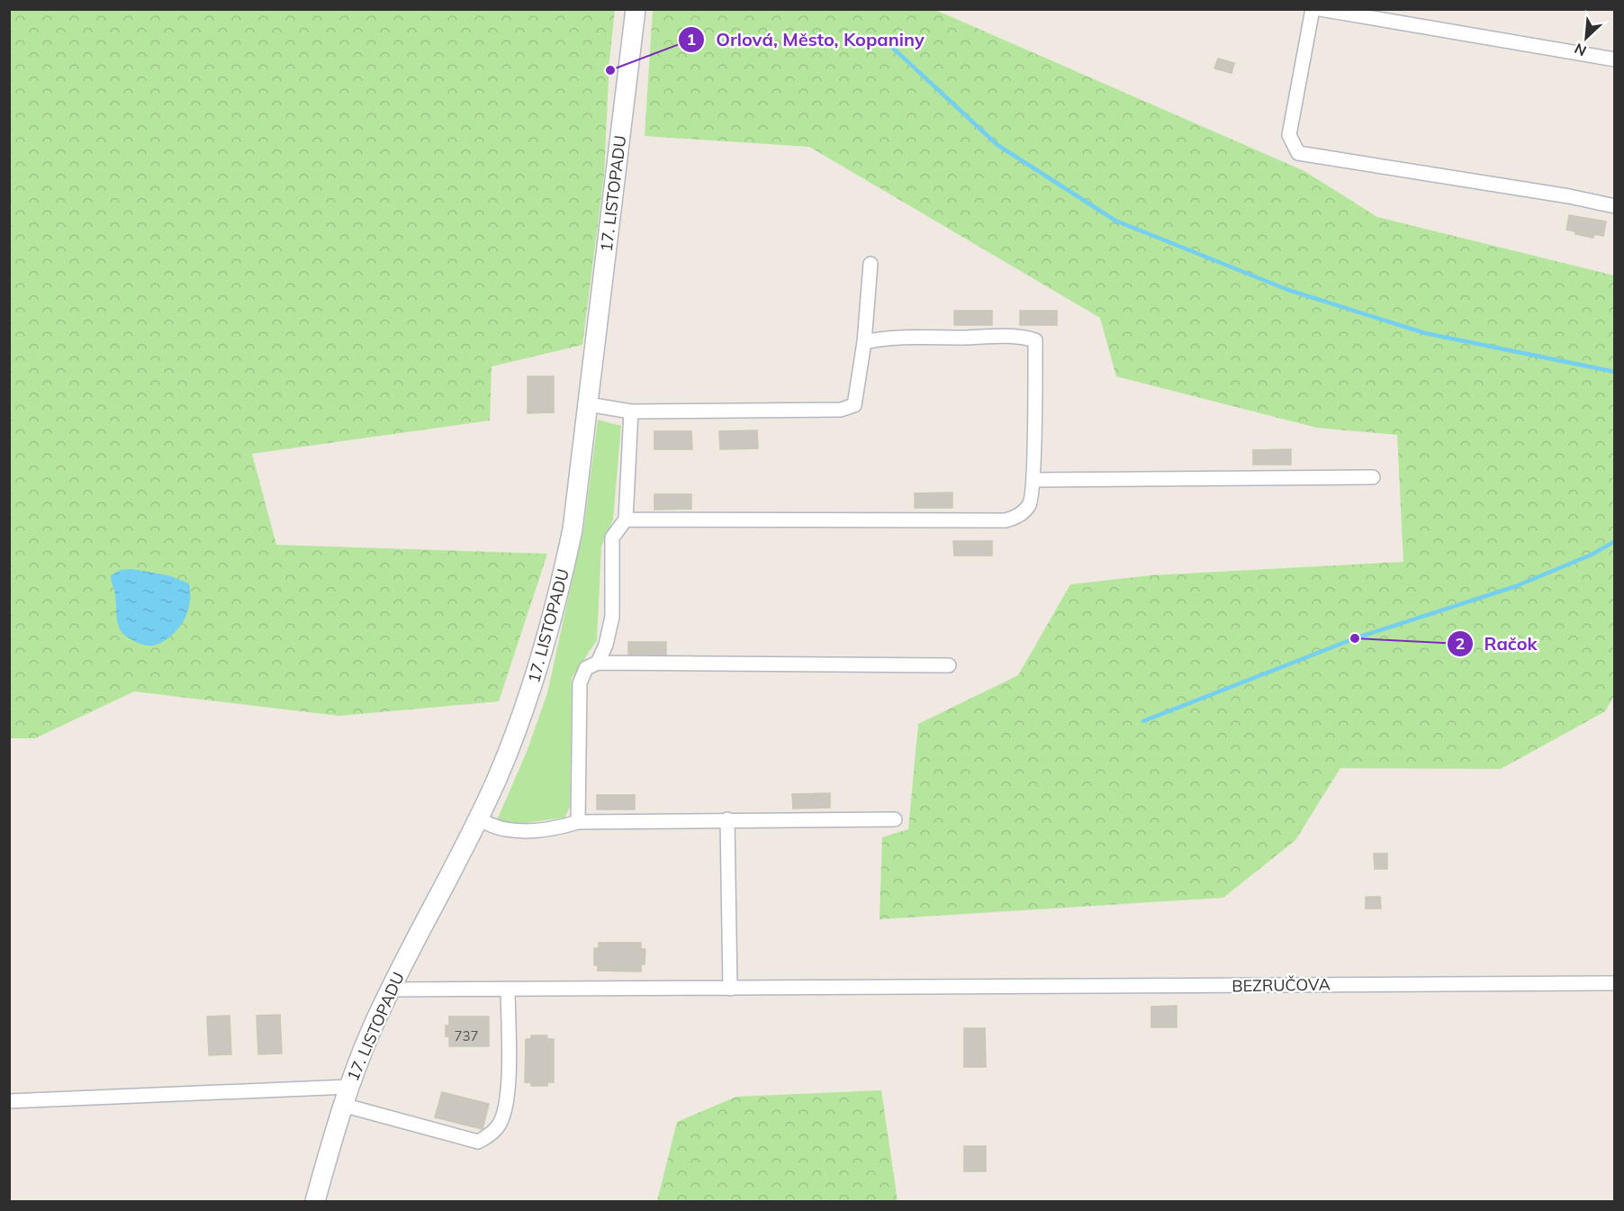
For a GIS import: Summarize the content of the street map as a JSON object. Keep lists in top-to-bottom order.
{
  "streets": {
    "main road": ["17. LISTOPADU"],
    "street": ["BEZRUČOVA"]
  },
  "crossings": [
    ["17. LISTOPADU", "BEZRUČOVA"]
  ],
  "places": ["Orlová, Město, Kopaniny", "Račok"],
  "house_numbers": ["737"],
  "north": "bottom left"
}
